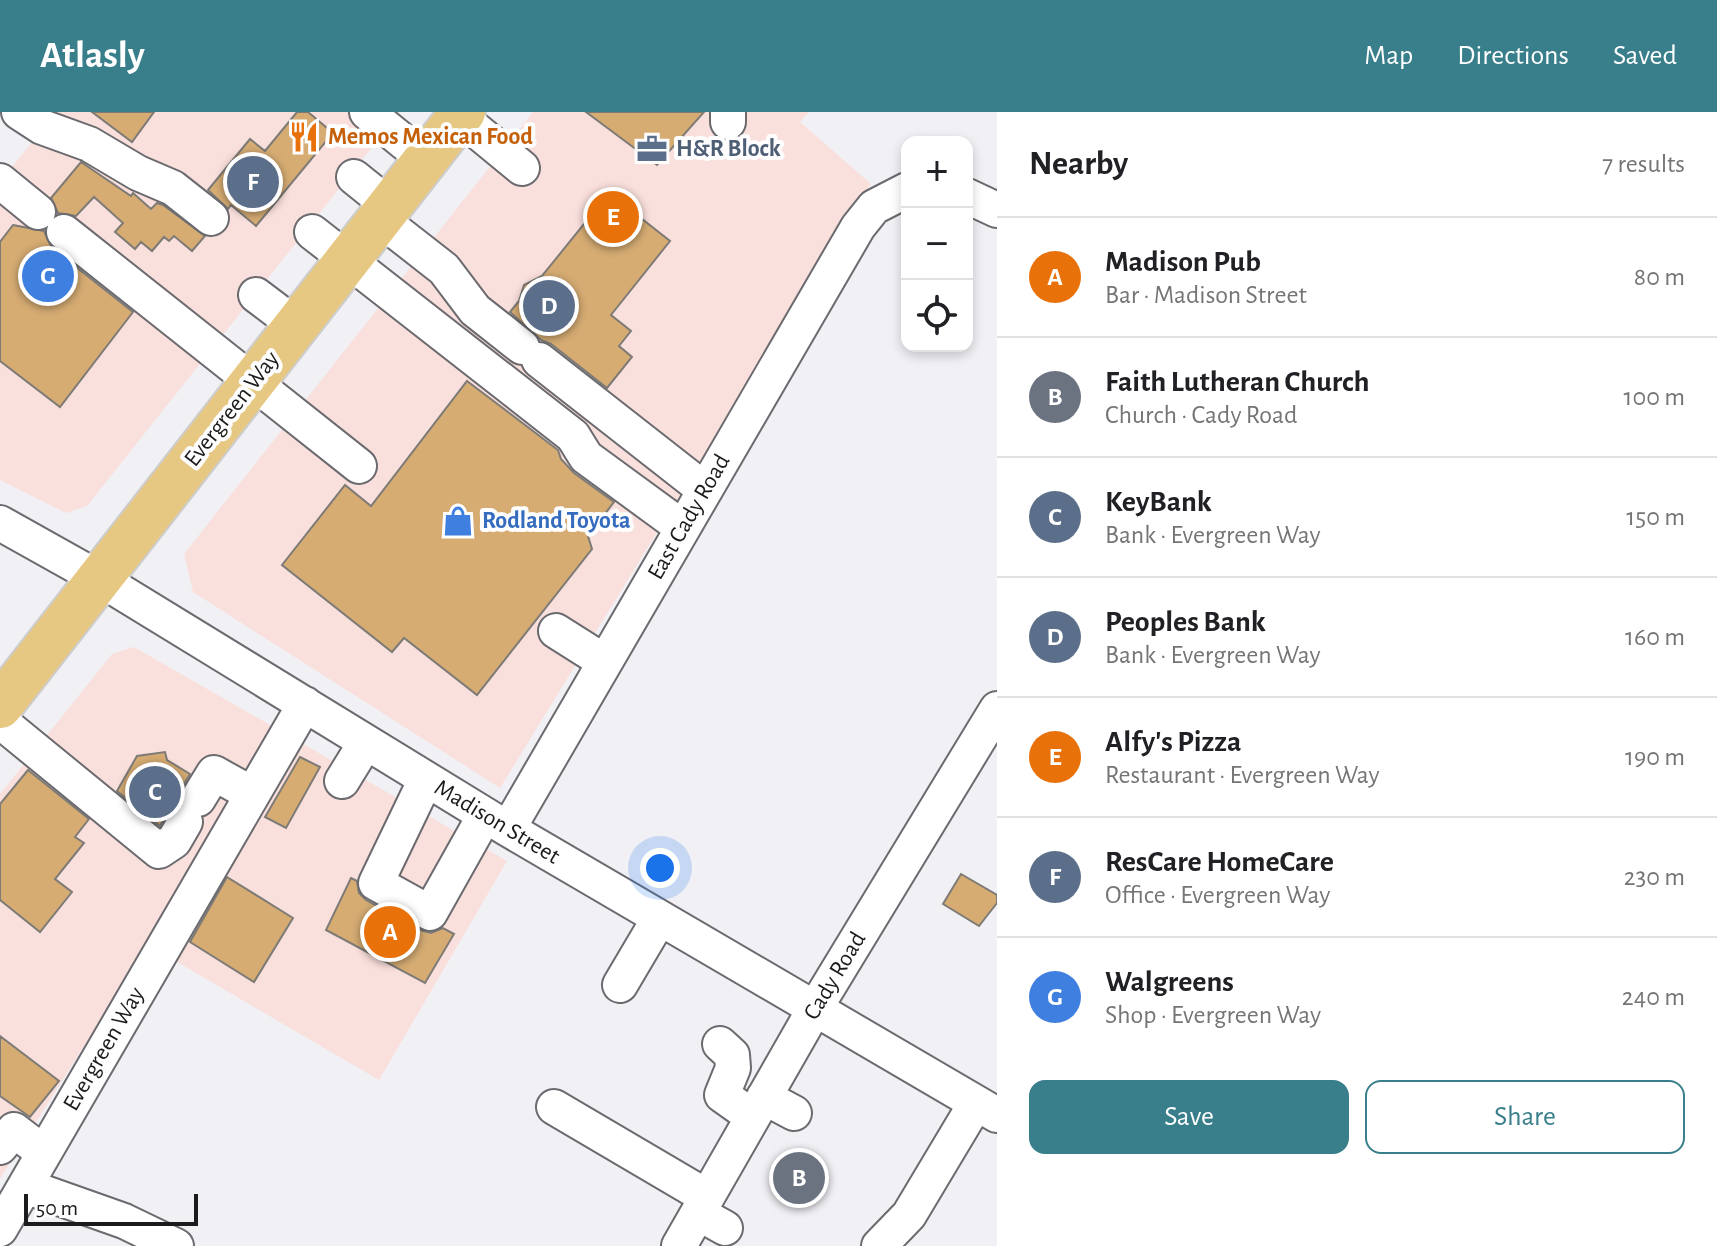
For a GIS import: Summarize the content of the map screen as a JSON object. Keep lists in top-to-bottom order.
{
  "streets": {
    "main road": ["Evergreen Way"],
    "street": ["East Cady Road", "Madison Street", "Cady Road"]
  },
  "crossings": [
    ["Evergreen Way", "Madison Street"],
    ["East Cady Road", "Madison Street"],
    ["Madison Street", "Cady Road"]
  ],
  "places": {
    "restaurant": ["Memos Mexican Food"],
    "office": ["H&R Block"],
    "shop": ["Rodland Toyota"]
  },
  "scale_bar": "50 m",
  "page": {
    "header": "Atlasly",
    "nav": ["Map", "Directions", "Saved"],
    "heading": ["Nearby", "7 results"],
    "map_buttons": ["+", "−"],
    "pins": [
      "F",
      "E",
      "G",
      "D",
      "C",
      "A",
      "B"
    ],
    "list": [
      {
        "mark": "A",
        "name": "Madison Pub",
        "note": "Bar · Madison Street",
        "value": "80 m"
      },
      {
        "mark": "B",
        "name": "Faith Lutheran Church",
        "note": "Church · Cady Road",
        "value": "100 m"
      },
      {
        "mark": "C",
        "name": "KeyBank",
        "note": "Bank · Evergreen Way",
        "value": "150 m"
      },
      {
        "mark": "D",
        "name": "Peoples Bank",
        "note": "Bank · Evergreen Way",
        "value": "160 m"
      },
      {
        "mark": "E",
        "name": "Alfy's Pizza",
        "note": "Restaurant · Evergreen Way",
        "value": "190 m"
      },
      {
        "mark": "F",
        "name": "ResCare HomeCare",
        "note": "Office · Evergreen Way",
        "value": "230 m"
      },
      {
        "mark": "G",
        "name": "Walgreens",
        "note": "Shop · Evergreen Way",
        "value": "240 m"
      }
    ],
    "buttons": ["Save", "Share"],
    "scale": "50 m"
  }
}
